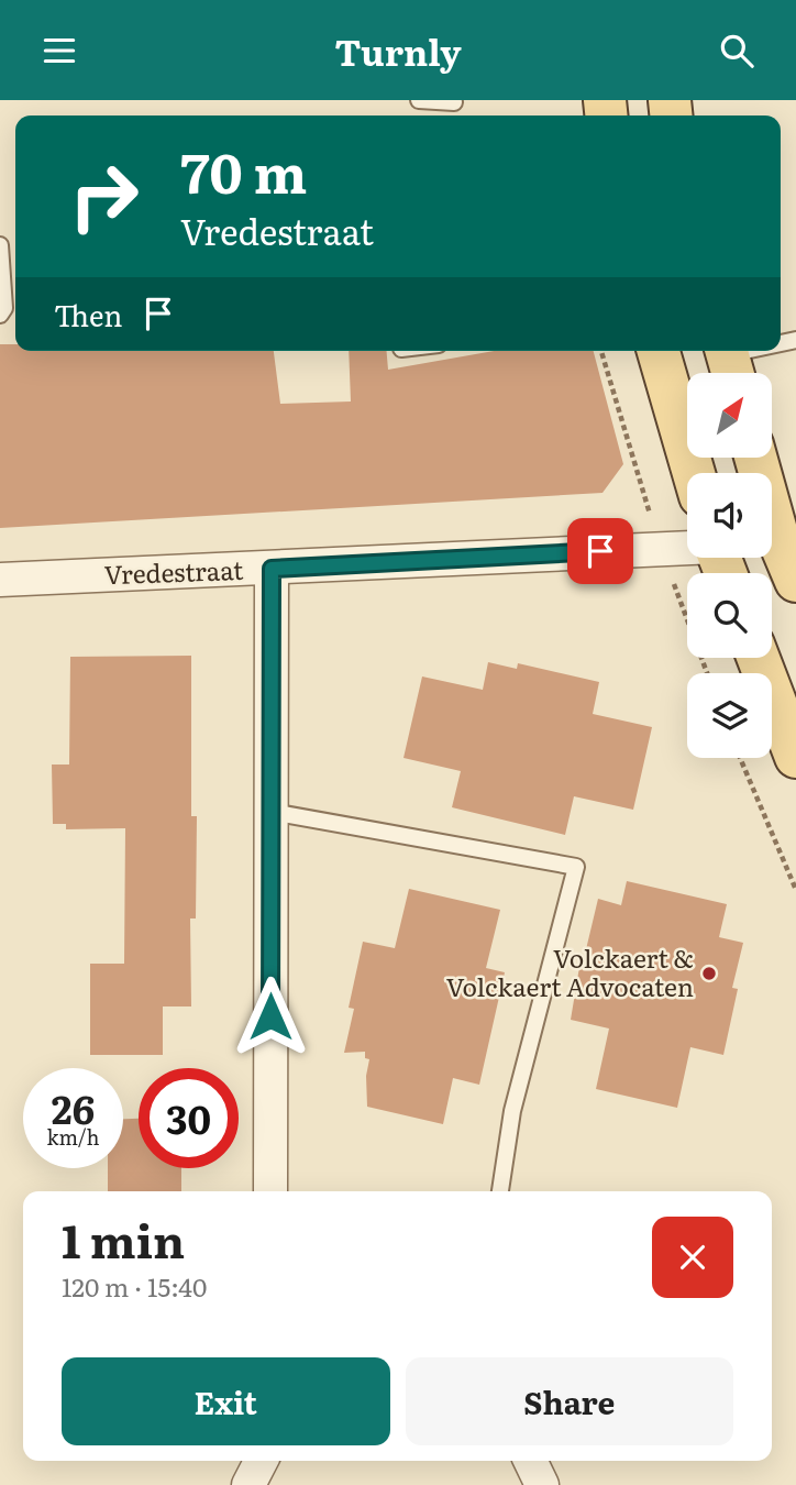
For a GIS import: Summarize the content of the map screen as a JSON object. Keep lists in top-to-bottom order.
{
  "streets": {
    "street": ["Vredestraat"]
  },
  "places": ["Volckaert & Volckaert Advocaten"],
  "north": "top right",
  "page": {
    "header": "Turnly",
    "turn": ["70 m", "Vredestraat"],
    "then": "Then",
    "speed": "26 km/h",
    "limit": "30",
    "heading": ["1 min", "120 m · 15:40"],
    "buttons": ["Exit", "Share"]
  }
}
